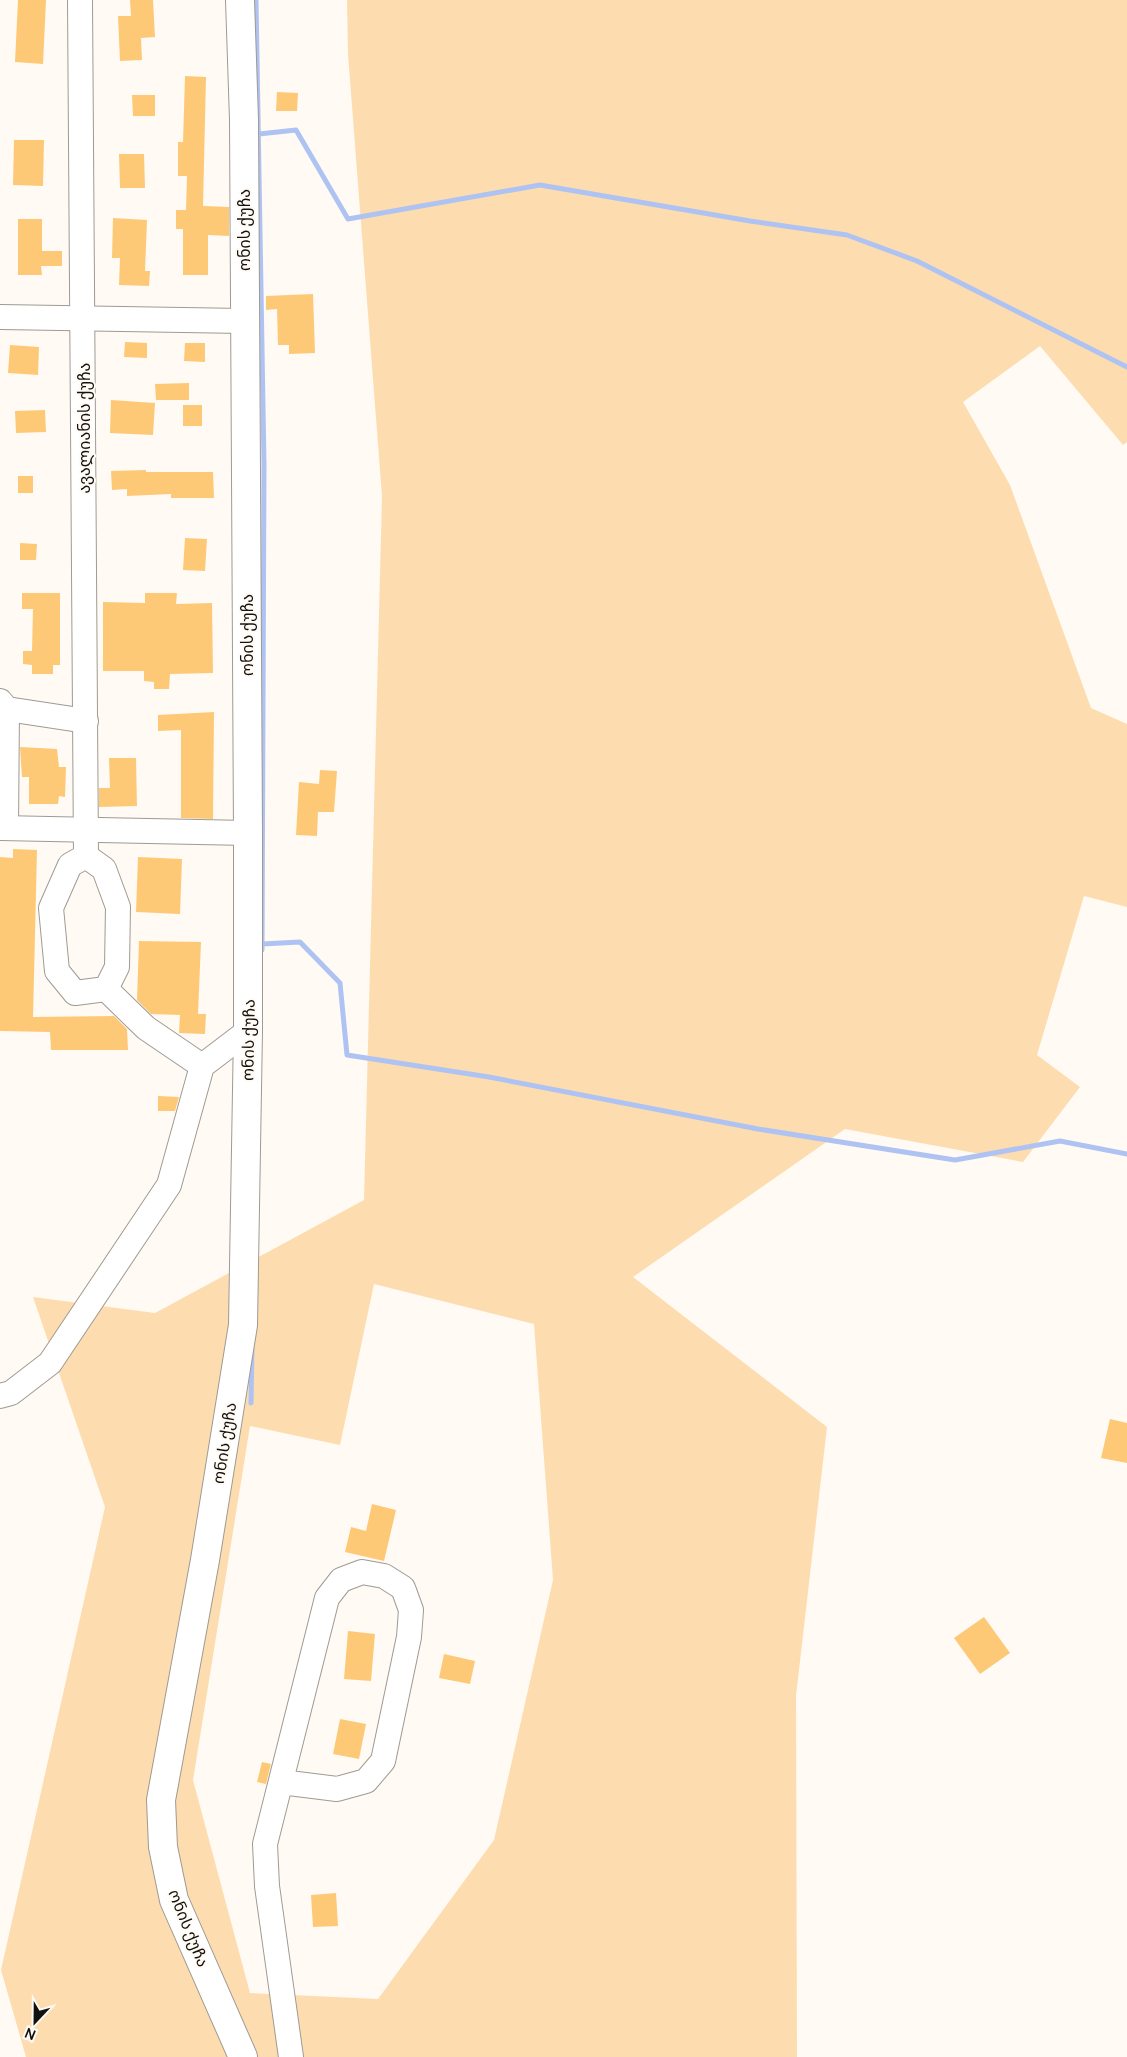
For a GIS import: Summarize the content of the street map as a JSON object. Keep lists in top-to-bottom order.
{
  "streets": {
    "main road": ["ონის ქუჩა"],
    "street": ["ავალიანის ქუჩა"]
  },
  "north": "bottom"
}
